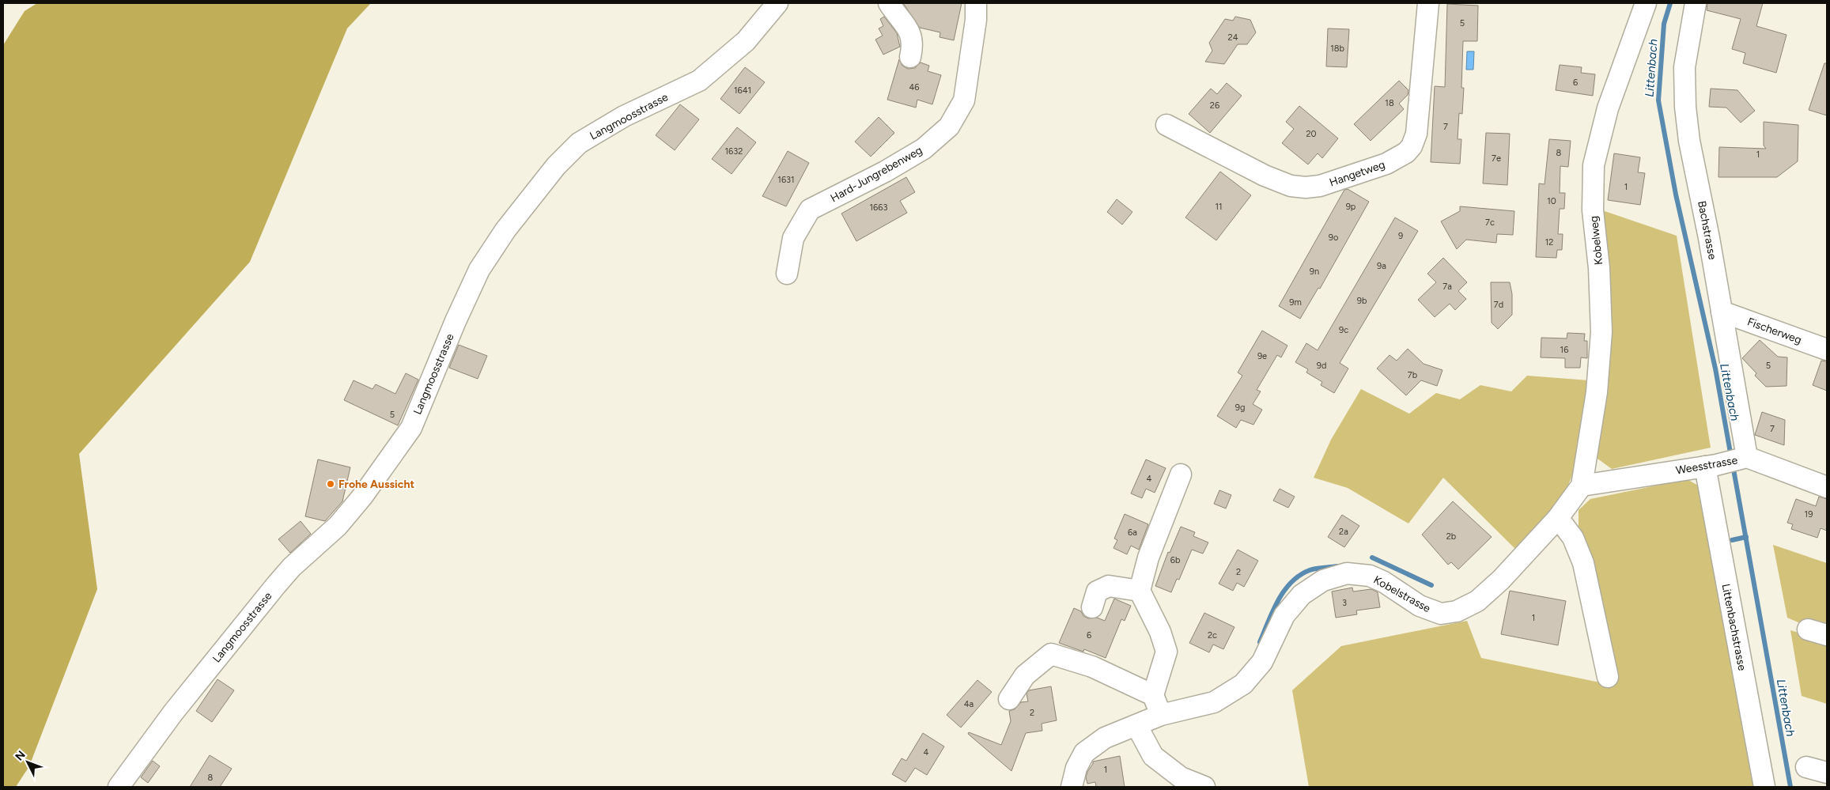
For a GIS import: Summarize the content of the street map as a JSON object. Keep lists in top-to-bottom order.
{
  "streets": {
    "street": [
      "Langmoosstrasse",
      "Hangetweg",
      "Hard-Jungrebenweg",
      "Bachstrasse",
      "Kobelweg",
      "Fischerweg",
      "Weesstrasse",
      "Kobelstrasse",
      "Littenbachstrasse"
    ]
  },
  "crossings": [
    ["Bachstrasse", "Fischerweg"],
    ["Bachstrasse", "Weesstrasse"],
    ["Kobelweg", "Weesstrasse"],
    ["Kobelweg", "Kobelstrasse"],
    ["Weesstrasse", "Kobelstrasse"],
    ["Weesstrasse", "Littenbachstrasse"]
  ],
  "water": ["Littenbach"],
  "places": ["Frohe Aussicht"],
  "house_numbers": [
    "5",
    "24",
    "18b",
    "6",
    "46",
    "1641",
    "18",
    "26",
    "7",
    "20",
    "1632",
    "8",
    "1",
    "7e",
    "1631",
    "1",
    "10",
    "11",
    "9p",
    "1663",
    "7c",
    "9",
    "9o",
    "12",
    "9a",
    "9n",
    "7a",
    "9b",
    "9m",
    "7d",
    "9c",
    "16",
    "9e",
    "9d",
    "5",
    "7b",
    "9g",
    "5",
    "7",
    "4",
    "19",
    "2a",
    "6a",
    "2b",
    "6b",
    "2",
    "3",
    "1",
    "6",
    "2c",
    "4a",
    "2",
    "4",
    "1",
    "8"
  ],
  "north": "top left"
}
